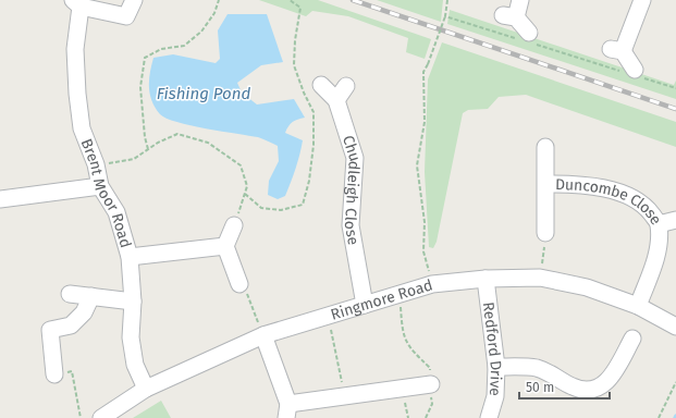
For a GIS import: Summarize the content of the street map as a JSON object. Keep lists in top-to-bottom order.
{
  "streets": {
    "street": [
      "Chudleigh Close",
      "Brent Moor Road",
      "Duncombe Close",
      "Ringmore Road",
      "Redford Drive"
    ]
  },
  "crossings": [
    ["Chudleigh Close", "Ringmore Road"],
    ["Brent Moor Road", "Ringmore Road"],
    ["Duncombe Close", "Ringmore Road"],
    ["Ringmore Road", "Redford Drive"]
  ],
  "water": ["Fishing Pond"],
  "scale_bar": "50 m"
}
